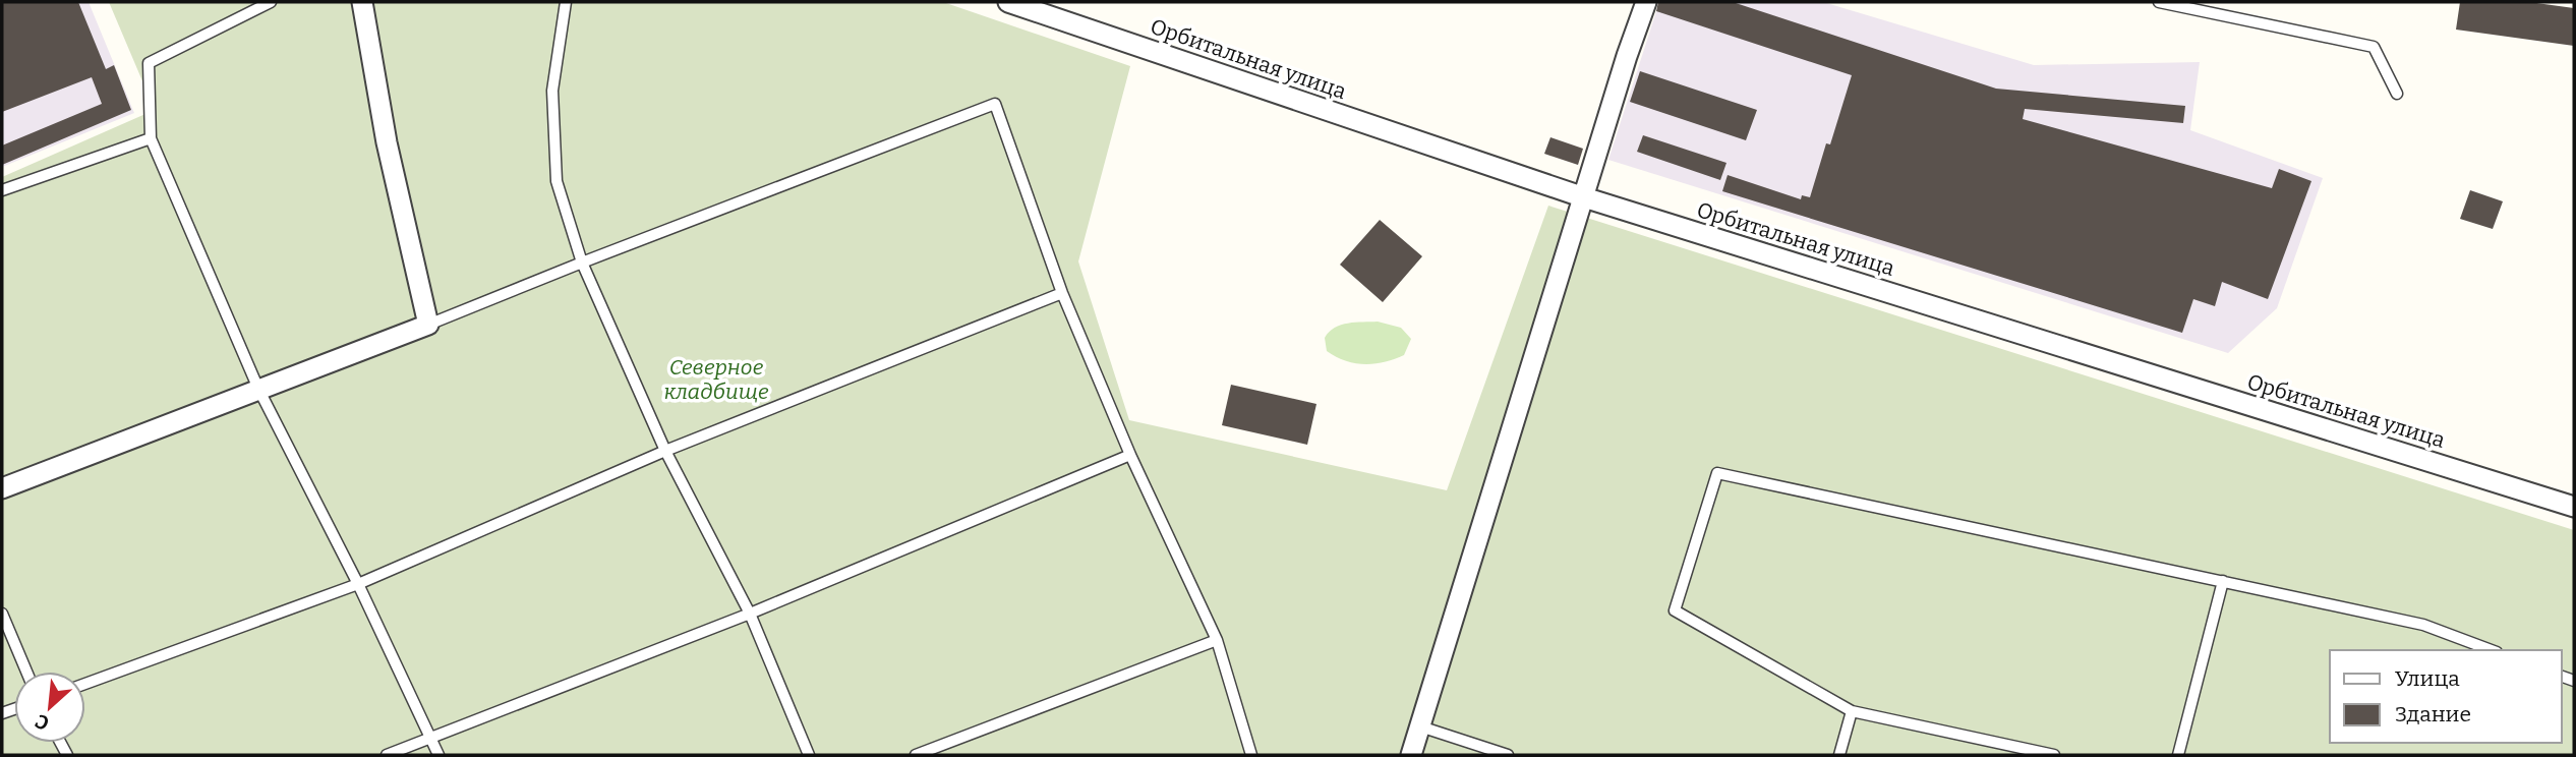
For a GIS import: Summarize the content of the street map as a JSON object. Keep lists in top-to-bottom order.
{
  "streets": {
    "street": ["Орбитальная улица"]
  },
  "parks": ["Северное кладбище"],
  "legend": ["Улица", "Здание"],
  "north": "bottom left"
}
